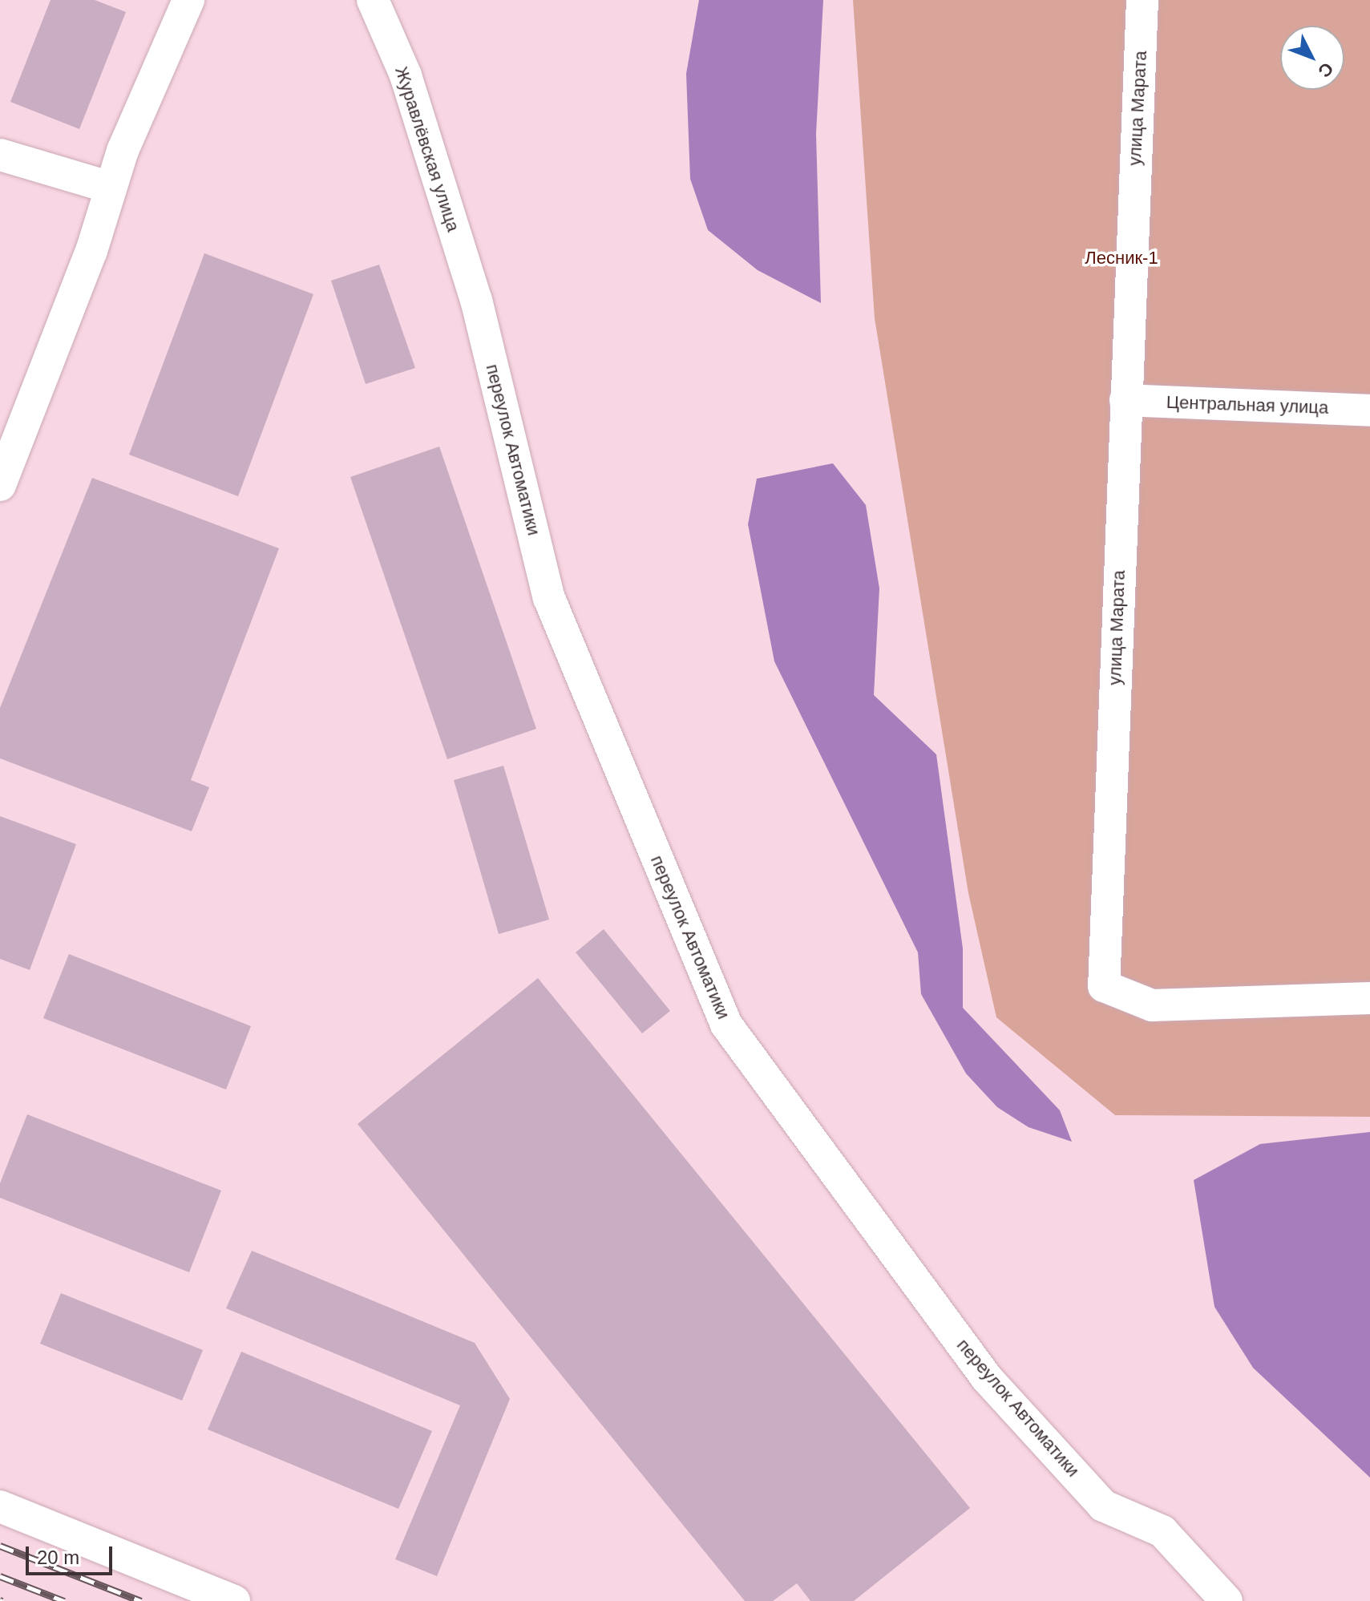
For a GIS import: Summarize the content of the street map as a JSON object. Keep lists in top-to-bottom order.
{
  "streets": {
    "street": [
      "улица Марата",
      "Журавлёвская улица",
      "Центральная улица",
      "переулок Автоматики"
    ]
  },
  "crossings": [
    ["улица Марата", "Центральная улица"],
    ["Журавлёвская улица", "переулок Автоматики"]
  ],
  "parks": ["Лесник-1"],
  "scale_bar": "20 m",
  "north": "bottom right"
}
